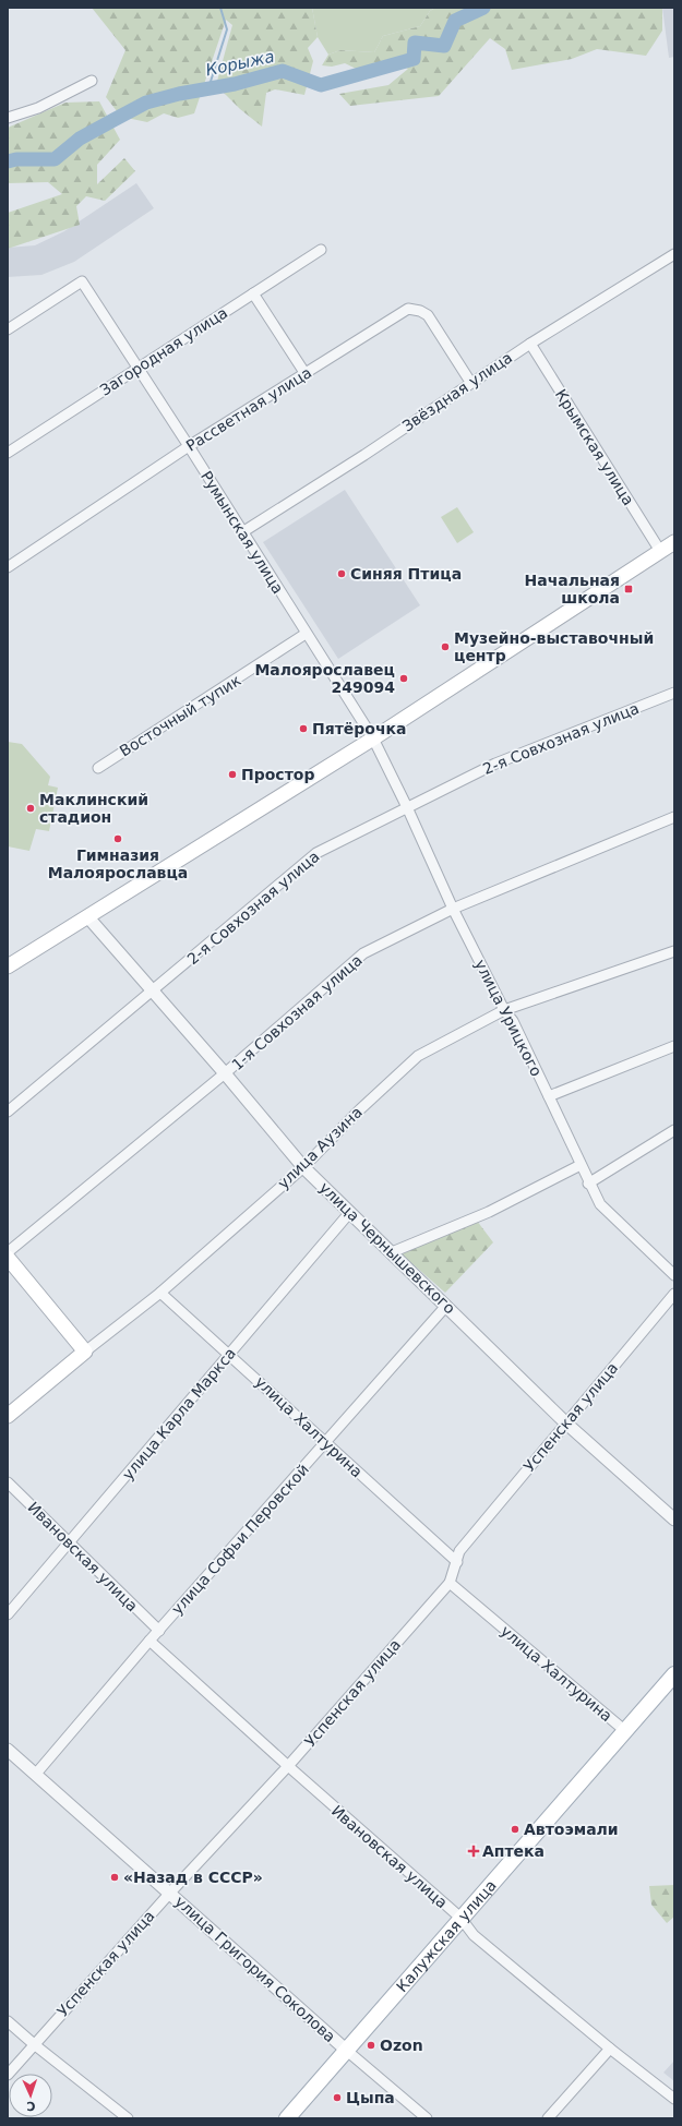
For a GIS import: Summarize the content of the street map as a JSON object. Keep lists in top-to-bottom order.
{
  "streets": {
    "main road": ["улица Аузина", "Калужская улица"],
    "street": [
      "Загородная улица",
      "Звёздная улица",
      "Рассветная улица",
      "Крымская улица",
      "Румынская улица",
      "Восточный тупик",
      "2-я Совхозная улица",
      "1-я Совхозная улица",
      "улица Урицкого",
      "улица Чернышевского",
      "улица Карла Маркса",
      "Успенская улица",
      "улица Халтурина",
      "улица Софьи Перовской",
      "Ивановская улица",
      "улица Григория Соколова"
    ]
  },
  "crossings": [
    ["Загородная улица", "Румынская улица"],
    ["Звёздная улица", "Рассветная улица"],
    ["Звёздная улица", "Крымская улица"],
    ["Звёздная улица", "Румынская улица"],
    ["Рассветная улица", "Румынская улица"],
    ["Румынская улица", "Восточный тупик"],
    ["Румынская улица", "улица Урицкого"],
    ["2-я Совхозная улица", "улица Урицкого"],
    ["2-я Совхозная улица", "улица Чернышевского"],
    ["1-я Совхозная улица", "улица Урицкого"],
    ["1-я Совхозная улица", "улица Чернышевского"],
    ["улица Урицкого", "улица Аузина"],
    ["улица Аузина", "улица Чернышевского"],
    ["улица Аузина", "улица Халтурина"],
    ["улица Чернышевского", "улица Карла Маркса"],
    ["улица Чернышевского", "Успенская улица"],
    ["улица Чернышевского", "улица Софьи Перовской"],
    ["улица Карла Маркса", "улица Халтурина"],
    ["улица Карла Маркса", "Ивановская улица"],
    ["Успенская улица", "улица Халтурина"],
    ["Успенская улица", "Ивановская улица"],
    ["Успенская улица", "улица Григория Соколова"],
    ["улица Халтурина", "улица Софьи Перовской"],
    ["улица Халтурина", "Калужская улица"],
    ["улица Софьи Перовской", "Ивановская улица"],
    ["улица Софьи Перовской", "улица Григория Соколова"],
    ["Ивановская улица", "Калужская улица"],
    ["Калужская улица", "улица Григория Соколова"]
  ],
  "water": ["Корыжа"],
  "places": {
    "other": [
      "Синяя Птица",
      "Музейно-выставочный центр",
      "Малоярославец 249094",
      "Пятёрочка",
      "Простор",
      "Маклинский стадион",
      "Гимназия Малоярославца",
      "Автоэмали",
      "«Назад в СССР»",
      "Ozon",
      "Цыпа"
    ],
    "transit": ["Начальная школа"],
    "health": ["Аптека"]
  },
  "north": "bottom"
}
